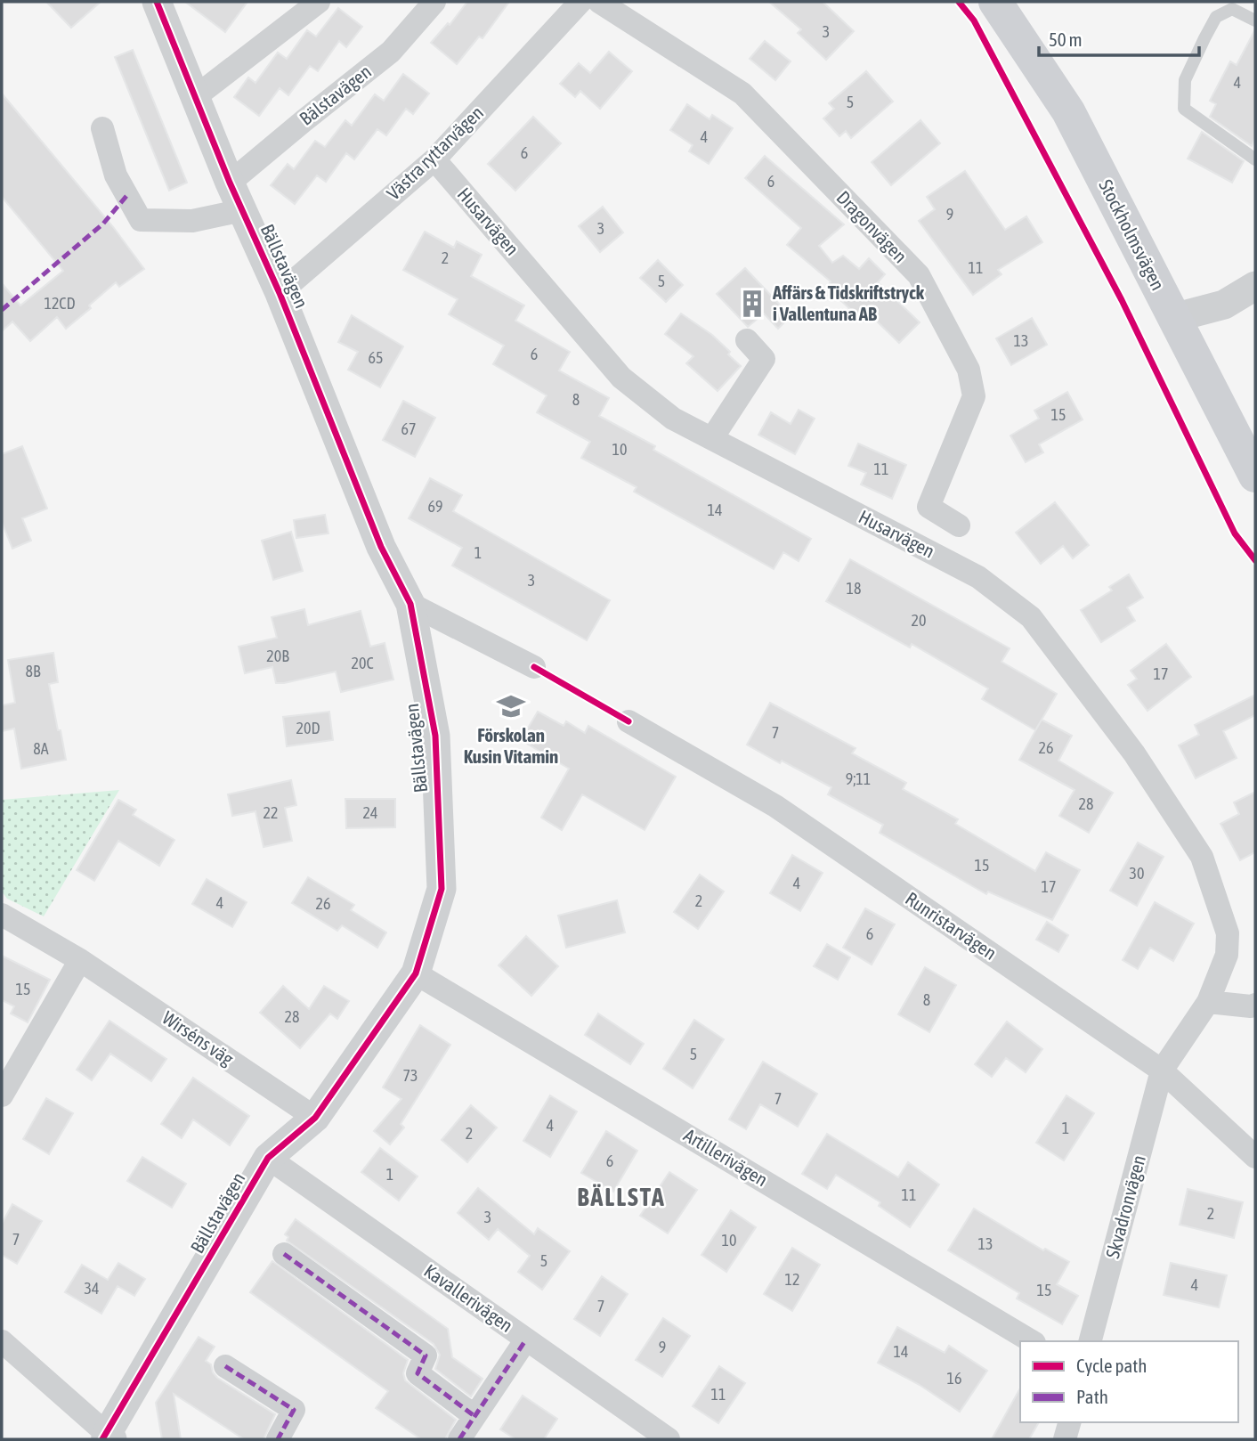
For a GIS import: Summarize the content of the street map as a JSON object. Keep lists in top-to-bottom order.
{
  "streets": {
    "main road": ["Stockholmsvägen"],
    "street": [
      "Bälstavägen",
      "Västra ryttarvägen",
      "Husarvägen",
      "Dragonvägen",
      "Bällstavägen",
      "Runristarvägen",
      "Wirséns väg",
      "Artillerivägen",
      "Skvadronvägen",
      "Kavallerivägen"
    ]
  },
  "crossings": [
    ["Bälstavägen", "Bällstavägen"],
    ["Västra ryttarvägen", "Husarvägen"],
    ["Västra ryttarvägen", "Bällstavägen"],
    ["Husarvägen", "Runristarvägen"],
    ["Husarvägen", "Skvadronvägen"],
    ["Bällstavägen", "Wirséns väg"],
    ["Bällstavägen", "Artillerivägen"],
    ["Bällstavägen", "Kavallerivägen"],
    ["Runristarvägen", "Skvadronvägen"]
  ],
  "districts": ["BÄLLSTA"],
  "places": {
    "building": ["Affärs & Tidskriftstryck i Vallentuna AB"],
    "school or university": ["Förskolan Kusin Vitamin"]
  },
  "house_numbers": [
    "3",
    "4",
    "5",
    "4",
    "6",
    "6",
    "9",
    "3",
    "2",
    "11",
    "5",
    "12CD",
    "13",
    "6",
    "65",
    "8",
    "15",
    "67",
    "10",
    "11",
    "69",
    "14",
    "1",
    "3",
    "18",
    "20",
    "20B",
    "20C",
    "8B",
    "17",
    "20D",
    "7",
    "26",
    "8A",
    "9;11",
    "28",
    "22",
    "24",
    "15",
    "30",
    "4",
    "17",
    "2",
    "4",
    "26",
    "6",
    "15",
    "8",
    "28",
    "5",
    "73",
    "7",
    "4",
    "1",
    "2",
    "6",
    "1",
    "11",
    "2",
    "3",
    "7",
    "10",
    "13",
    "5",
    "12",
    "4",
    "34",
    "15",
    "7",
    "9",
    "14",
    "16",
    "11"
  ],
  "legend": ["Cycle path", "Path"],
  "scale_bar": "50 m"
}
